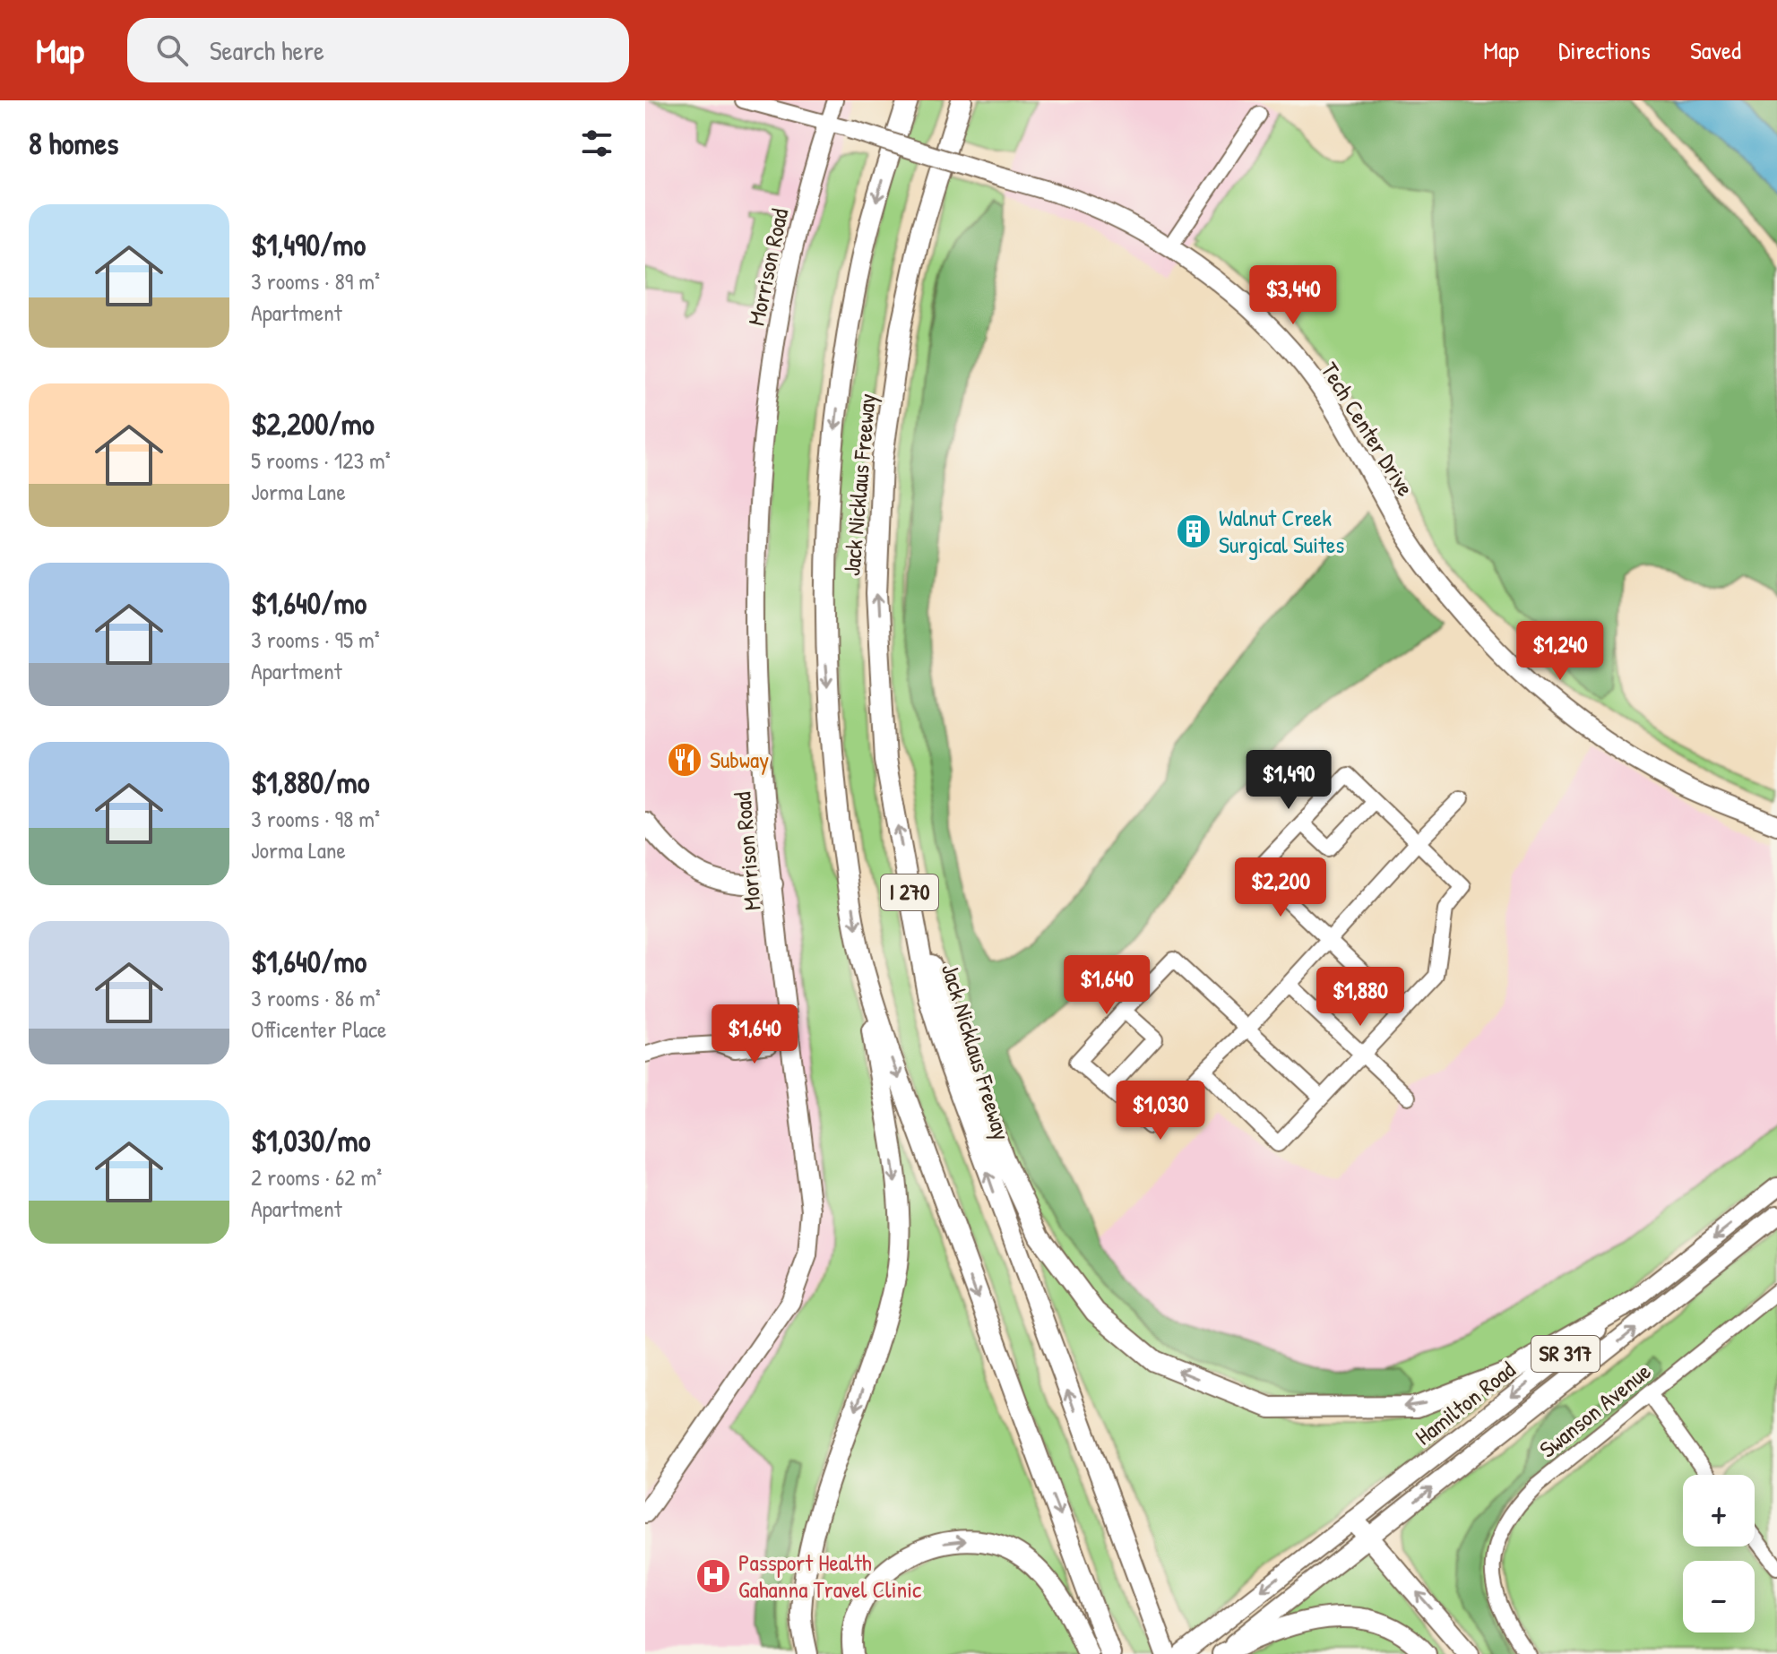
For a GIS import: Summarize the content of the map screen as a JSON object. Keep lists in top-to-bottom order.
{
  "streets": {
    "highway": ["Jack Nicklaus Freeway", "I 270"],
    "main road": [
      "Morrison Road",
      "Tech Center Drive",
      "SR 317",
      "Hamilton Road"
    ],
    "street": ["Swanson Avenue"]
  },
  "crossings": [
    ["Morrison Road", "Tech Center Drive"]
  ],
  "places": {
    "building": ["Walnut Creek Surgical Suites"],
    "restaurant": ["Subway"],
    "hospital": ["Passport Health Gahanna Travel Clinic"]
  },
  "page": {
    "header": "Map",
    "search": "Search here",
    "nav": ["Map", "Directions", "Saved"],
    "heading": "8 homes",
    "list": [
      {
        "name": "$1,490/mo",
        "note": "3 rooms · 89 m² · Apartment"
      },
      {
        "name": "$2,200/mo",
        "note": "5 rooms · 123 m² · Jorma Lane"
      },
      {
        "name": "$1,640/mo",
        "note": "3 rooms · 95 m² · Apartment"
      },
      {
        "name": "$1,880/mo",
        "note": "3 rooms · 98 m² · Jorma Lane"
      },
      {
        "name": "$1,640/mo",
        "note": "3 rooms · 86 m² · Officenter Place"
      },
      {
        "name": "$1,030/mo",
        "note": "2 rooms · 62 m² · Apartment"
      }
    ],
    "price": [
      "$3,440",
      "$1,240",
      "$1,490",
      "$2,200",
      "$1,640",
      "$1,880",
      "$1,640",
      "$1,030"
    ],
    "map_buttons": ["+", "−"]
  }
}
